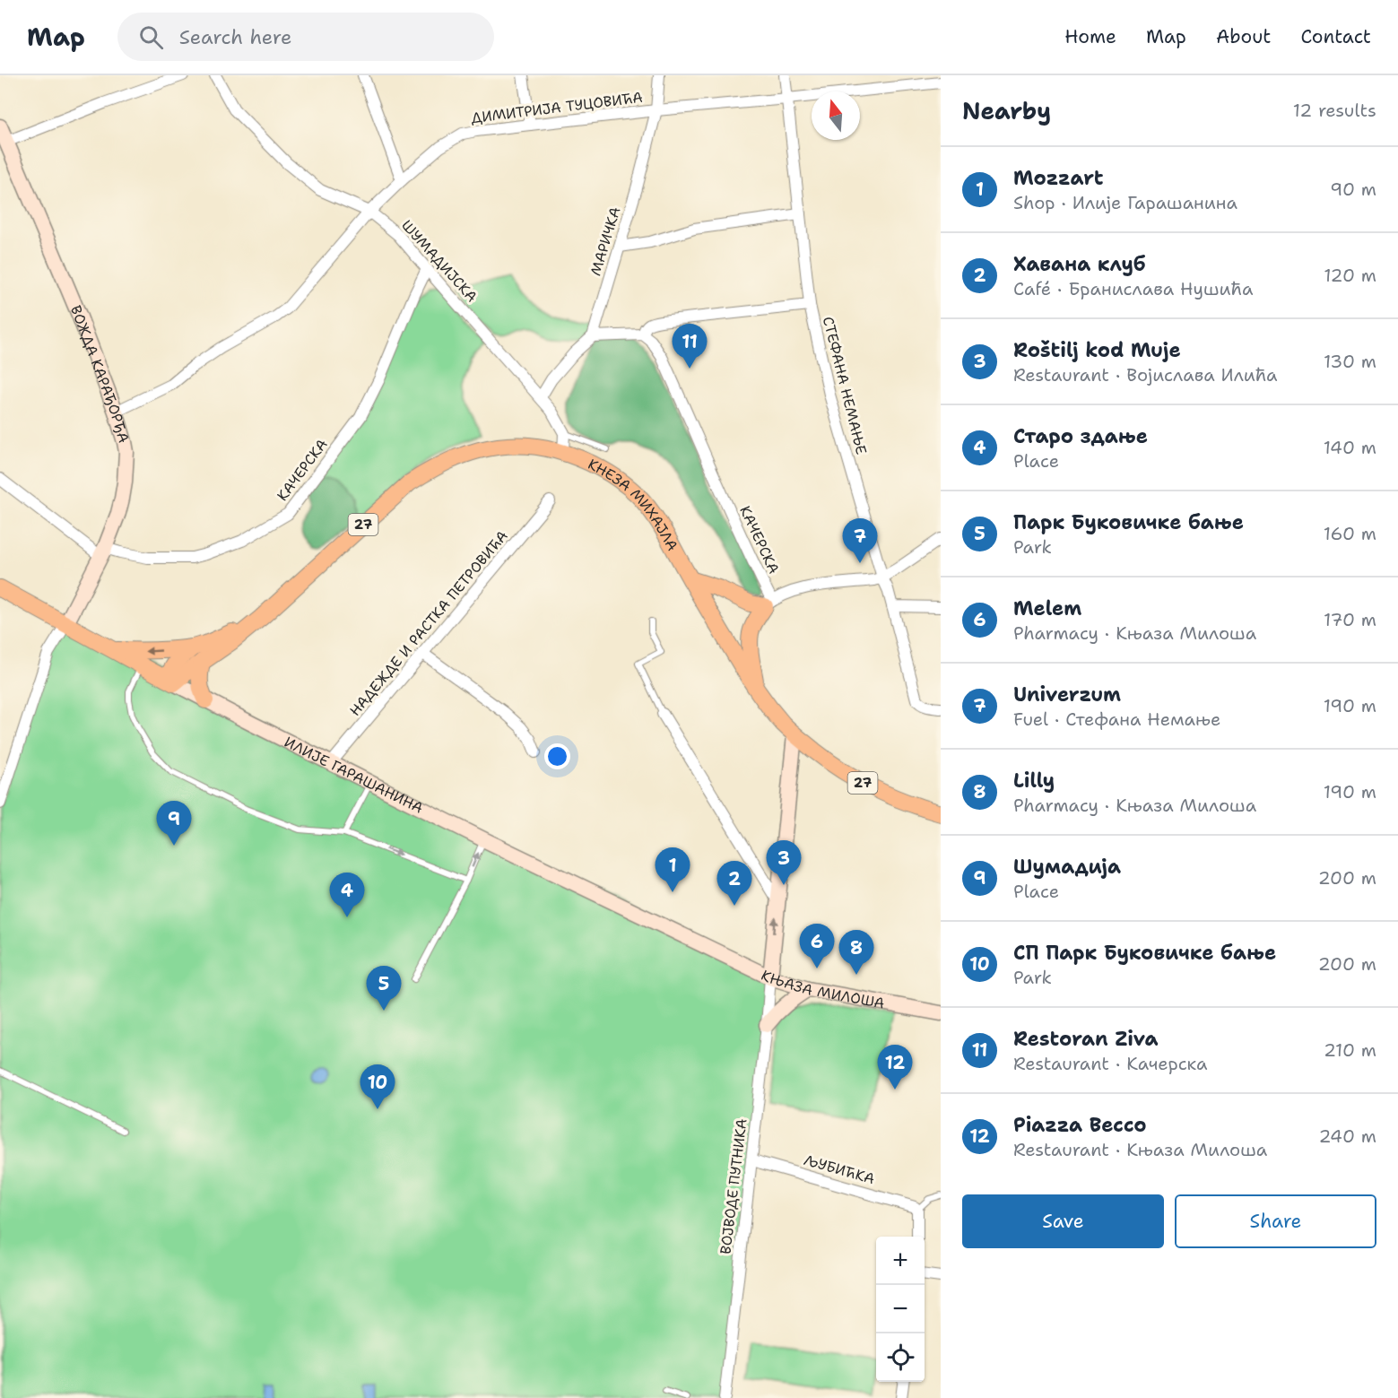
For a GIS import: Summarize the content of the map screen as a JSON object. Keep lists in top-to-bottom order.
{
  "streets": {
    "main road": ["КНЕЗА МИХАЈЛА", "27", "ИЛИЈЕ ГАРАШАНИНА"],
    "street": [
      "ДИМИТРИЈА ТУЦОВИЋА",
      "МАРИЧКА",
      "ШУМАДИЈСКА",
      "ВОЖДА КАРАЂОРЂА",
      "СТЕФАНА НЕМАЊЕ",
      "КАЧЕРСКА",
      "НАДЕЖДЕ И РАСТКА ПЕТРОВИЋА",
      "КЊАЗА МИЛОША",
      "ЉУБИЋКА",
      "ВОЈВОДЕ ПУТНИКА"
    ]
  },
  "crossings": [
    ["ДИМИТРИЈА ТУЦОВИЋА", "МАРИЧКА"],
    ["ДИМИТРИЈА ТУЦОВИЋА", "ШУМАДИЈСКА"],
    ["ДИМИТРИЈА ТУЦОВИЋА", "ВОЖДА КАРАЂОРЂА"],
    ["ДИМИТРИЈА ТУЦОВИЋА", "СТЕФАНА НЕМАЊЕ"],
    ["ШУМАДИЈСКА", "КАЧЕРСКА"],
    ["ШУМАДИЈСКА", "КНЕЗА МИХАЈЛА"],
    ["ВОЖДА КАРАЂОРЂА", "КАЧЕРСКА"],
    ["ВОЖДА КАРАЂОРЂА", "ИЛИЈЕ ГАРАШАНИНА"],
    ["КНЕЗА МИХАЈЛА", "27"],
    ["КНЕЗА МИХАЈЛА", "ИЛИЈЕ ГАРАШАНИНА"],
    ["27", "ИЛИЈЕ ГАРАШАНИНА"],
    ["НАДЕЖДЕ И РАСТКА ПЕТРОВИЋА", "ИЛИЈЕ ГАРАШАНИНА"],
    ["ИЛИЈЕ ГАРАШАНИНА", "КЊАЗА МИЛОША"],
    ["КЊАЗА МИЛОША", "ВОЈВОДЕ ПУТНИКА"],
    ["ЉУБИЋКА", "ВОЈВОДЕ ПУТНИКА"]
  ],
  "north": "top",
  "page": {
    "header": "Map",
    "search": "Search here",
    "nav": [
      "Home",
      "Map",
      "About",
      "Contact"
    ],
    "heading": ["Nearby", "12 results"],
    "list": [
      {
        "mark": "1",
        "name": "Mozzart",
        "note": "Shop · Илије Гарашанина",
        "value": "90 m"
      },
      {
        "mark": "2",
        "name": "Хавана клуб",
        "note": "Café · Бранислава Нушића",
        "value": "120 m"
      },
      {
        "mark": "3",
        "name": "Roštilj kod Muje",
        "note": "Restaurant · Војислава Илића",
        "value": "130 m"
      },
      {
        "mark": "4",
        "name": "Старо здање",
        "note": "Place",
        "value": "140 m"
      },
      {
        "mark": "5",
        "name": "Парк Буковичке бање",
        "note": "Park",
        "value": "160 m"
      },
      {
        "mark": "6",
        "name": "Melem",
        "note": "Pharmacy · Књаза Милоша",
        "value": "170 m"
      },
      {
        "mark": "7",
        "name": "Univerzum",
        "note": "Fuel · Стефана Немање",
        "value": "190 m"
      },
      {
        "mark": "8",
        "name": "Lilly",
        "note": "Pharmacy · Књаза Милоша",
        "value": "190 m"
      },
      {
        "mark": "9",
        "name": "Шумадија",
        "note": "Place",
        "value": "200 m"
      },
      {
        "mark": "10",
        "name": "СП Парк Буковичке бање",
        "note": "Park",
        "value": "200 m"
      },
      {
        "mark": "11",
        "name": "Restoran Ziva",
        "note": "Restaurant · Качерска",
        "value": "210 m"
      },
      {
        "mark": "12",
        "name": "Piazza Becco",
        "note": "Restaurant · Књаза Милоша",
        "value": "240 m"
      }
    ],
    "pins": [
      "11",
      "7",
      "9",
      "3",
      "1",
      "2",
      "4",
      "6",
      "8",
      "5",
      "12",
      "10"
    ],
    "buttons": ["Save", "Share"],
    "map_buttons": ["+", "−"]
  }
}
